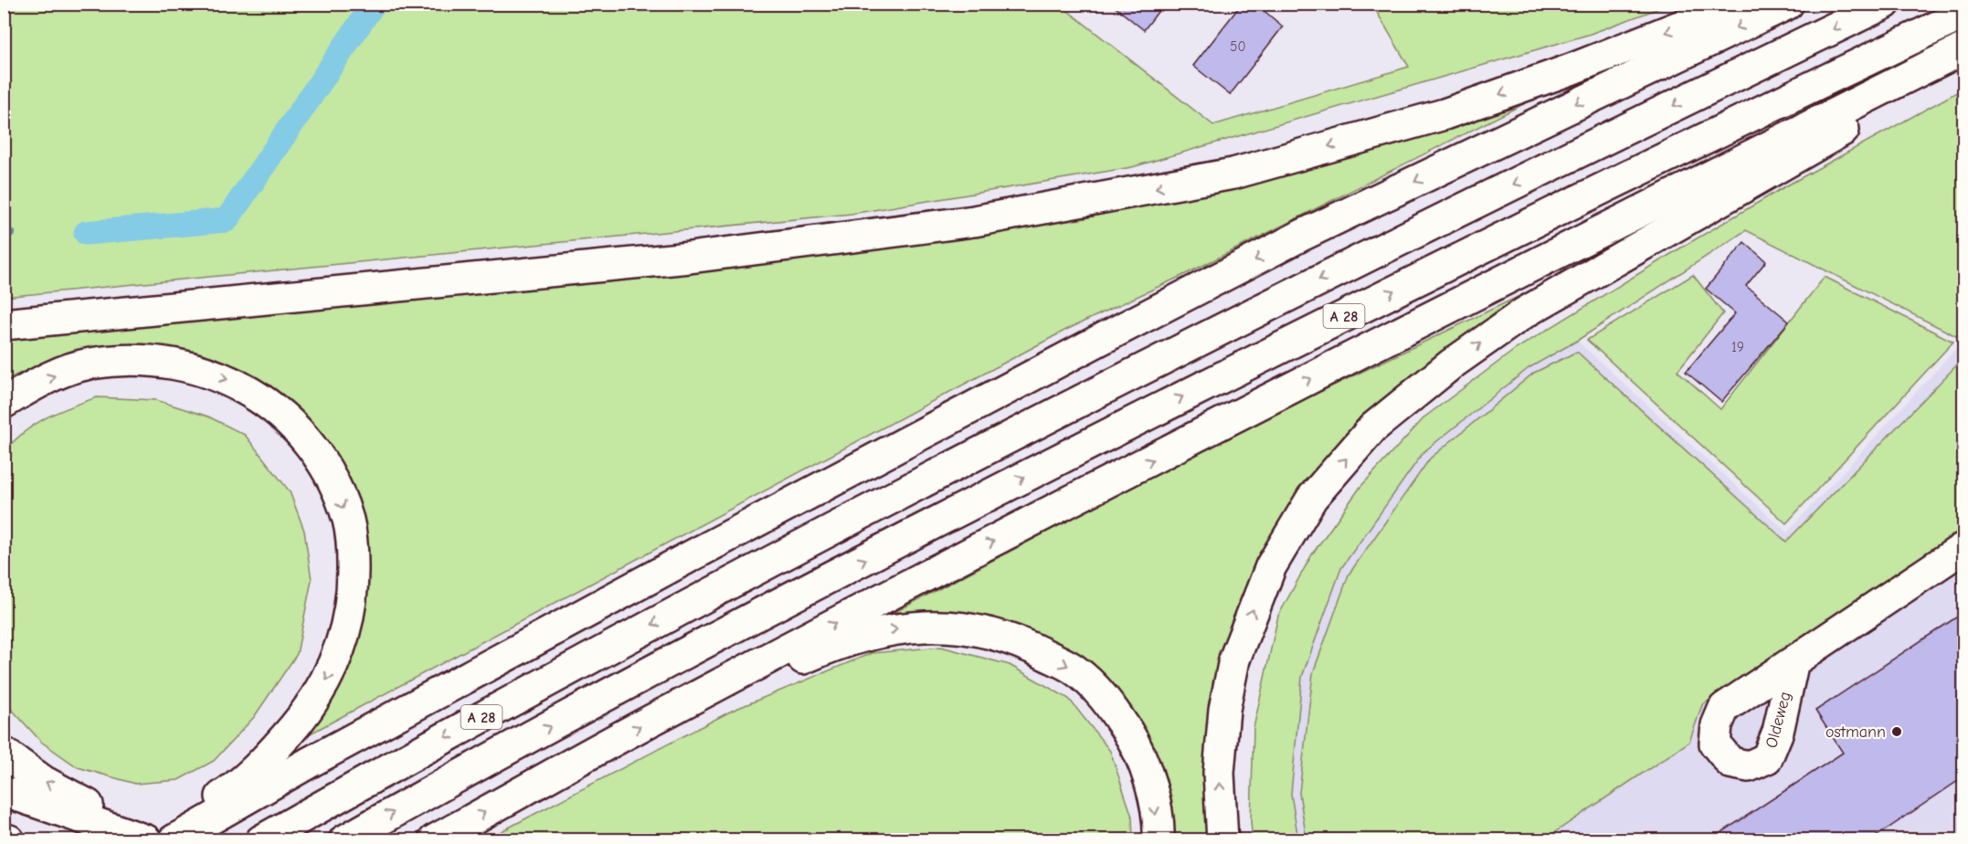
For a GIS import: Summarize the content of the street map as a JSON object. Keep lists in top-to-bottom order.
{
  "streets": {
    "main road": ["A 28"]
  },
  "places": ["ostmann"],
  "house_numbers": ["50", "19"]
}
